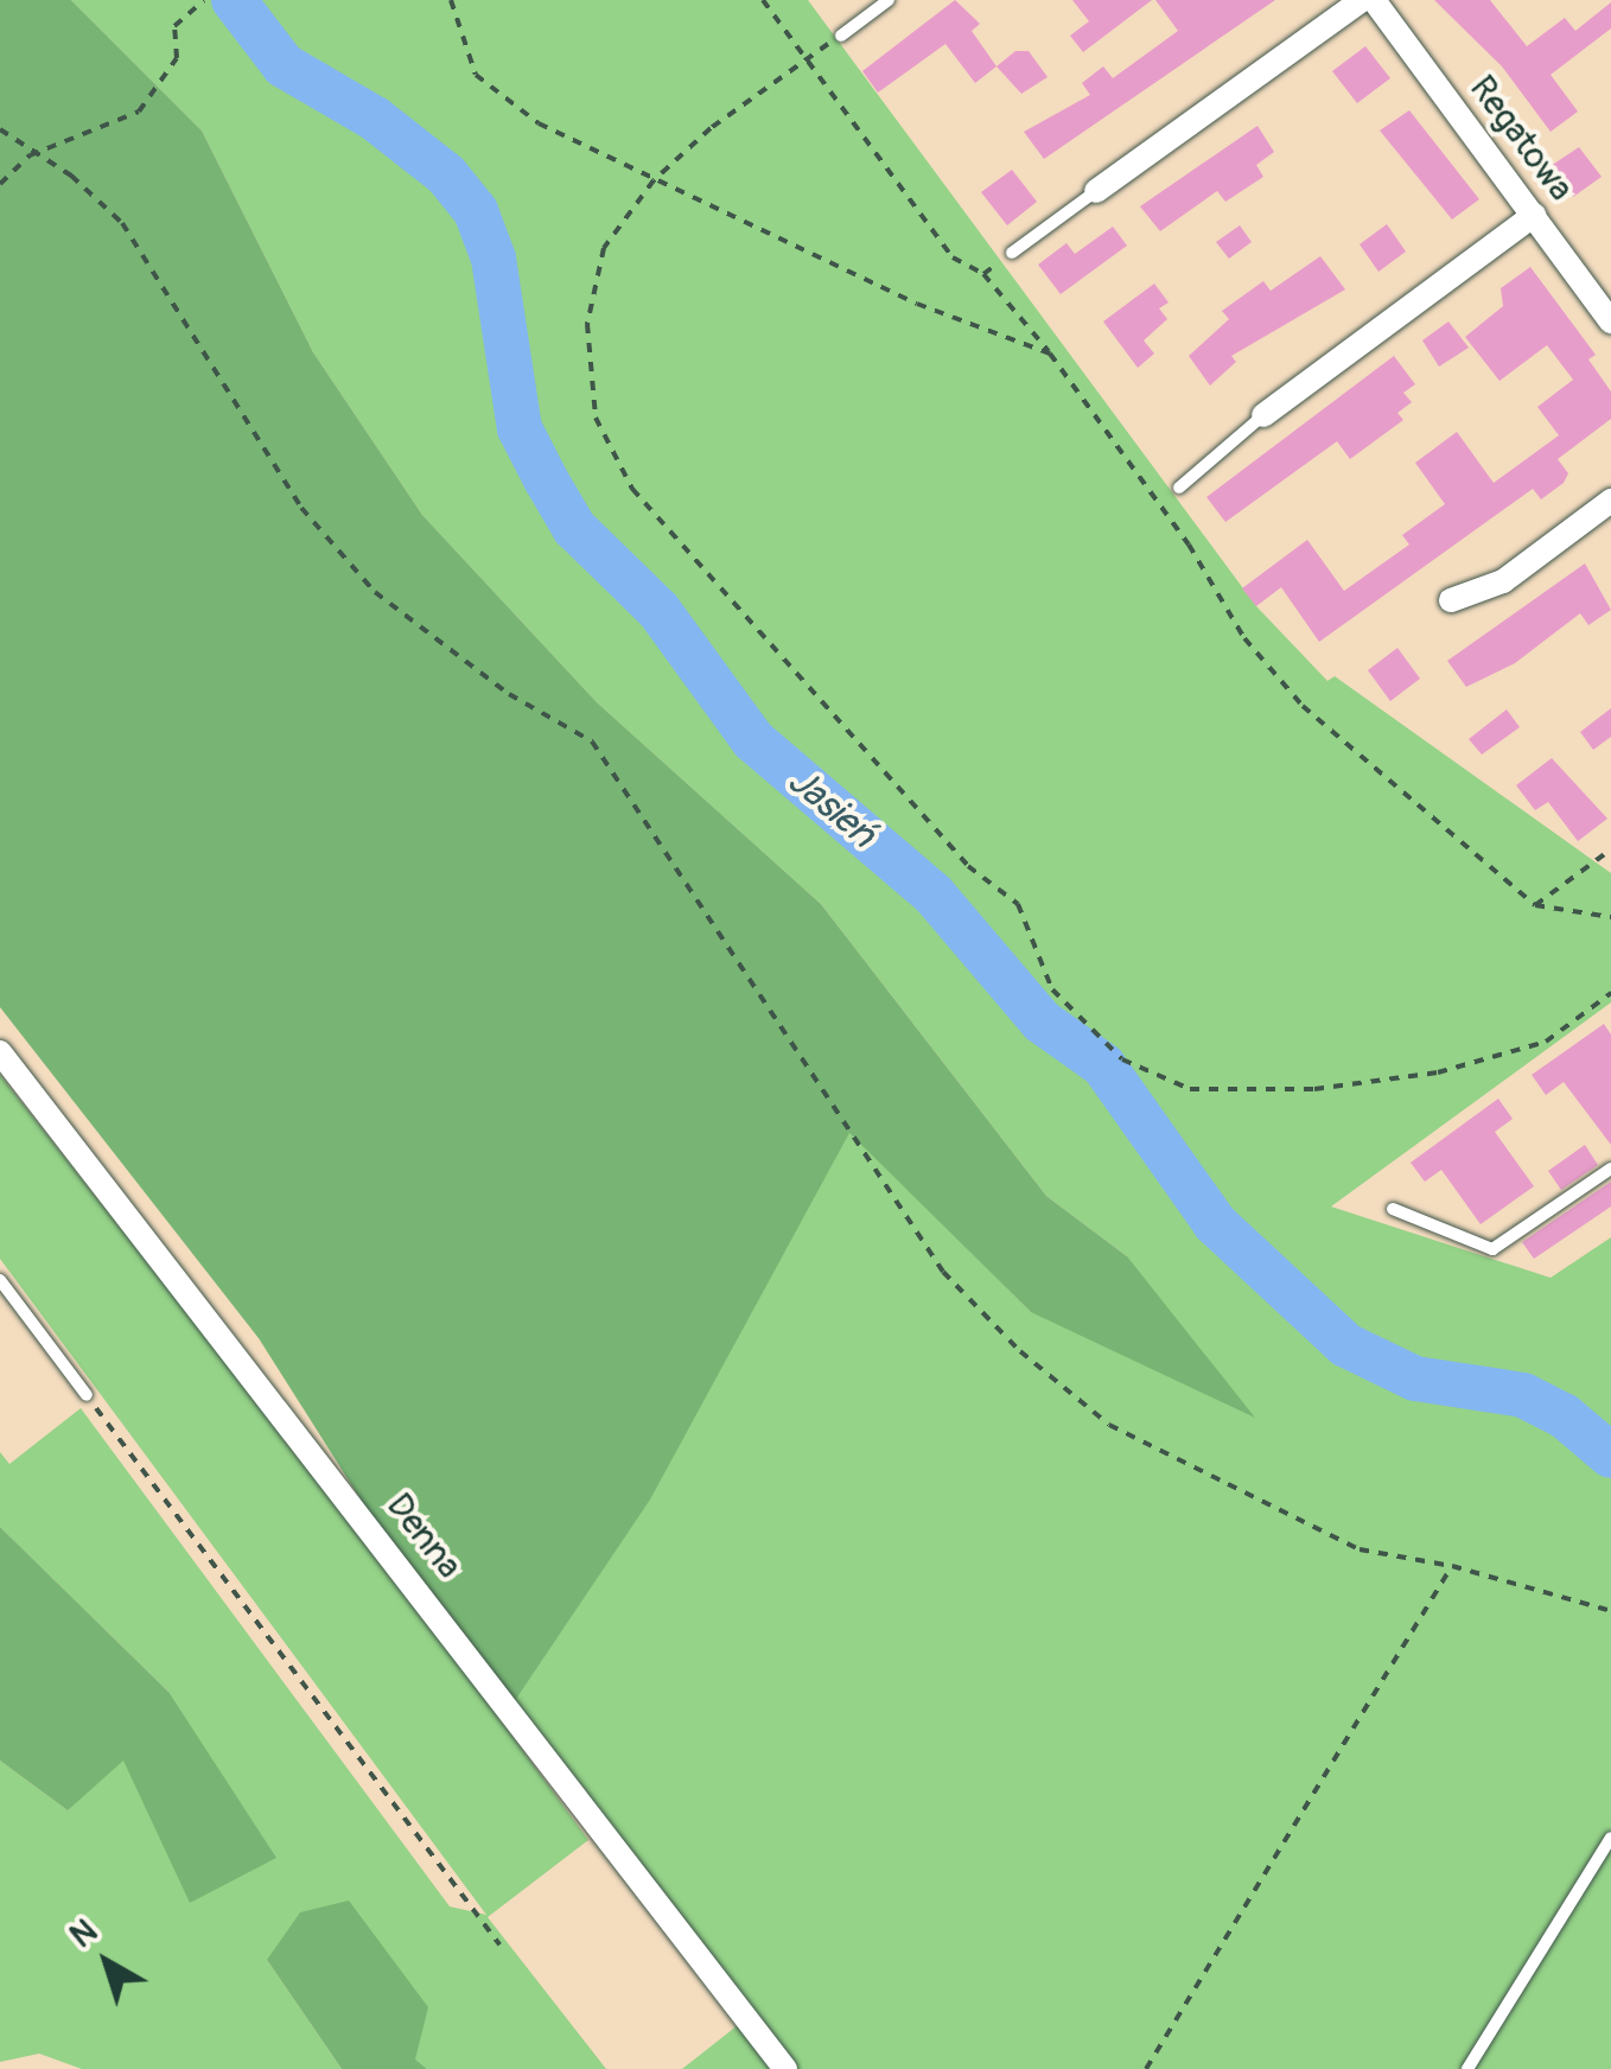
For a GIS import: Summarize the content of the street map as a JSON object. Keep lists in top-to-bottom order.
{
  "streets": {
    "street": ["Regatowa", "Denna"]
  },
  "water": ["Jasień"],
  "north": "top left"
}
